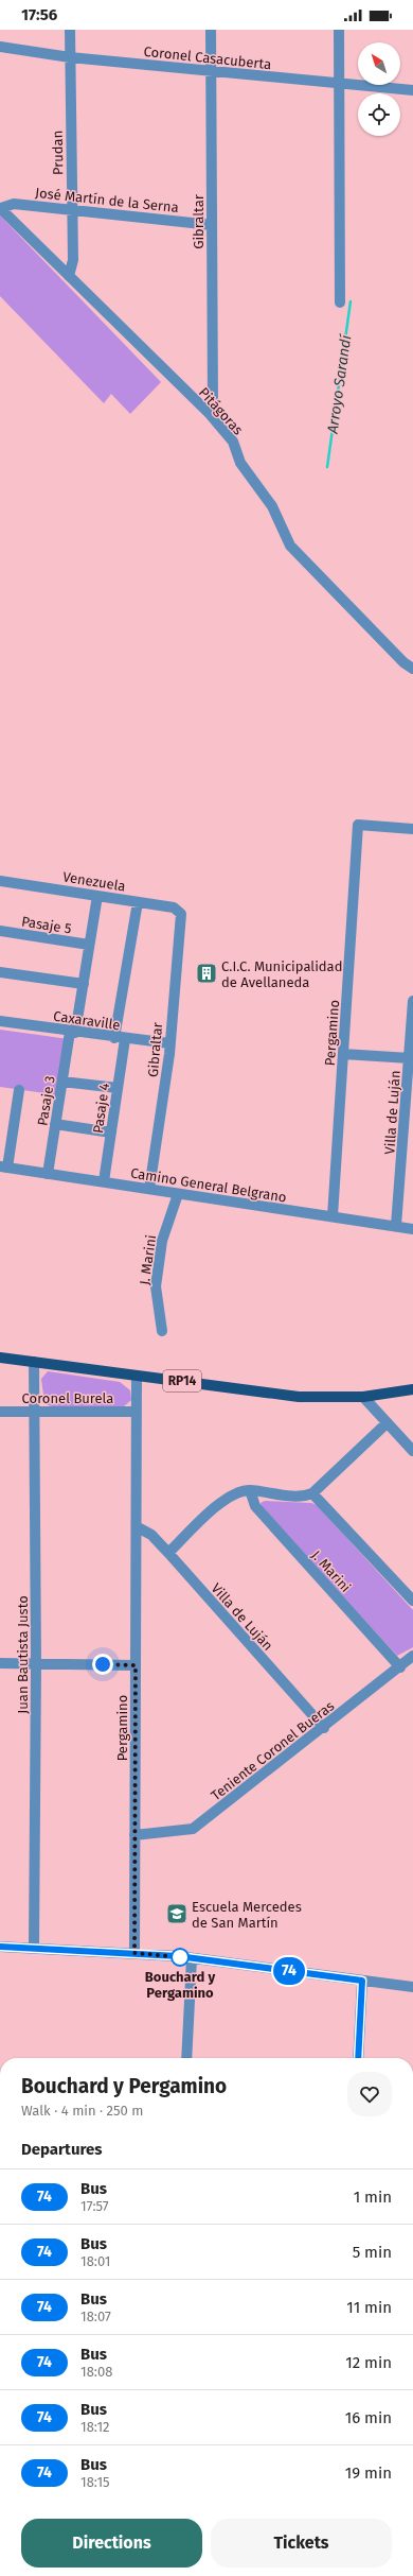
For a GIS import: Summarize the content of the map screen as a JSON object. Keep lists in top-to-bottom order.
{
  "streets": {
    "main road": ["RP14"],
    "street": [
      "Coronel Casacuberta",
      "Prudan",
      "José Martín de la Serna",
      "Gibraltar",
      "Pitágoras",
      "Venezuela",
      "Pasaje 5",
      "Caxaraville",
      "Pergamino",
      "Pasaje 3",
      "Pasaje 4",
      "Villa de Luján",
      "Camino General Belgrano",
      "J. Marini",
      "Coronel Burela",
      "Juan Bautista Justo",
      "Teniente Coronel Bueras"
    ]
  },
  "crossings": [
    ["Coronel Casacuberta", "Prudan"],
    ["Coronel Casacuberta", "Gibraltar"],
    ["Prudan", "José Martín de la Serna"],
    ["Prudan", "Pitágoras"],
    ["José Martín de la Serna", "Gibraltar"],
    ["José Martín de la Serna", "Pitágoras"],
    ["Gibraltar", "Pitágoras"],
    ["Gibraltar", "Venezuela"],
    ["Gibraltar", "Caxaraville"],
    ["Gibraltar", "Camino General Belgrano"],
    ["Venezuela", "Pasaje 3"],
    ["Venezuela", "Pasaje 4"],
    ["Pasaje 5", "Pasaje 3"],
    ["Caxaraville", "Pasaje 3"],
    ["Caxaraville", "Pasaje 4"],
    ["Pergamino", "Villa de Luján"],
    ["Pergamino", "Camino General Belgrano"],
    ["Pergamino", "RP14"],
    ["Pergamino", "Coronel Burela"],
    ["Pergamino", "Teniente Coronel Bueras"],
    ["Pasaje 3", "Camino General Belgrano"],
    ["Pasaje 4", "Camino General Belgrano"],
    ["Villa de Luján", "Camino General Belgrano"],
    ["Villa de Luján", "Teniente Coronel Bueras"],
    ["Camino General Belgrano", "J. Marini"],
    ["J. Marini", "Teniente Coronel Bueras"],
    ["RP14", "Juan Bautista Justo"],
    ["Coronel Burela", "Juan Bautista Justo"]
  ],
  "water": ["Arroyo Sarandí"],
  "places": {
    "building": ["C.I.C. Municipalidad de Avellaneda"],
    "school or university": ["Escuela Mercedes de San Martín"],
    "other": ["Bouchard y Pergamino"]
  },
  "lines": ["bus line 74"],
  "north": "top left",
  "page": {
    "status": "17:56",
    "on_map": "74",
    "heading": [
      ["Bouchard y Pergamino", "Walk · 4 min · 250 m"],
      "Departures"
    ],
    "list": [
      {
        "mark": "74",
        "name": "Bus",
        "note": "17:57",
        "value": "1 min"
      },
      {
        "mark": "74",
        "name": "Bus",
        "note": "18:01",
        "value": "5 min"
      },
      {
        "mark": "74",
        "name": "Bus",
        "note": "18:07",
        "value": "11 min"
      },
      {
        "mark": "74",
        "name": "Bus",
        "note": "18:08",
        "value": "12 min"
      },
      {
        "mark": "74",
        "name": "Bus",
        "note": "18:12",
        "value": "16 min"
      },
      {
        "mark": "74",
        "name": "Bus",
        "note": "18:15",
        "value": "19 min"
      }
    ],
    "buttons": ["Directions", "Tickets"]
  }
}
